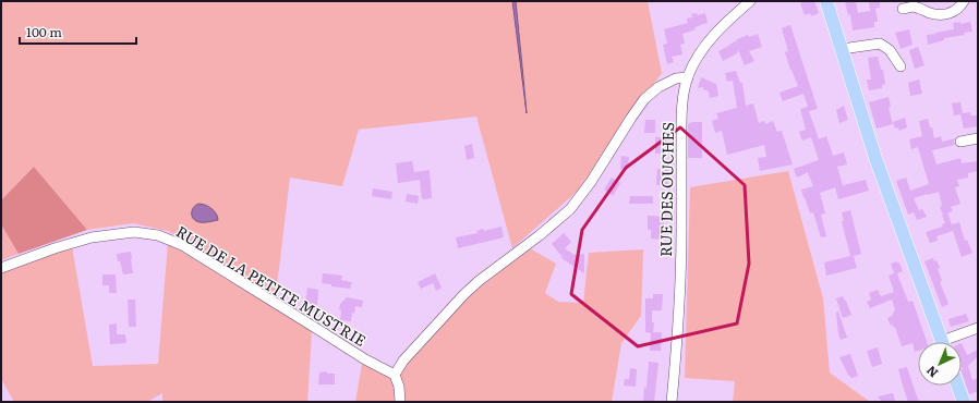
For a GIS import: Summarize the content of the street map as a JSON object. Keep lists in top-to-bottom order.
{
  "streets": {
    "street": ["RUE DES OUCHES", "RUE DE LA PETITE MUSTRIE"]
  },
  "scale_bar": "100 m",
  "north": "bottom left"
}
